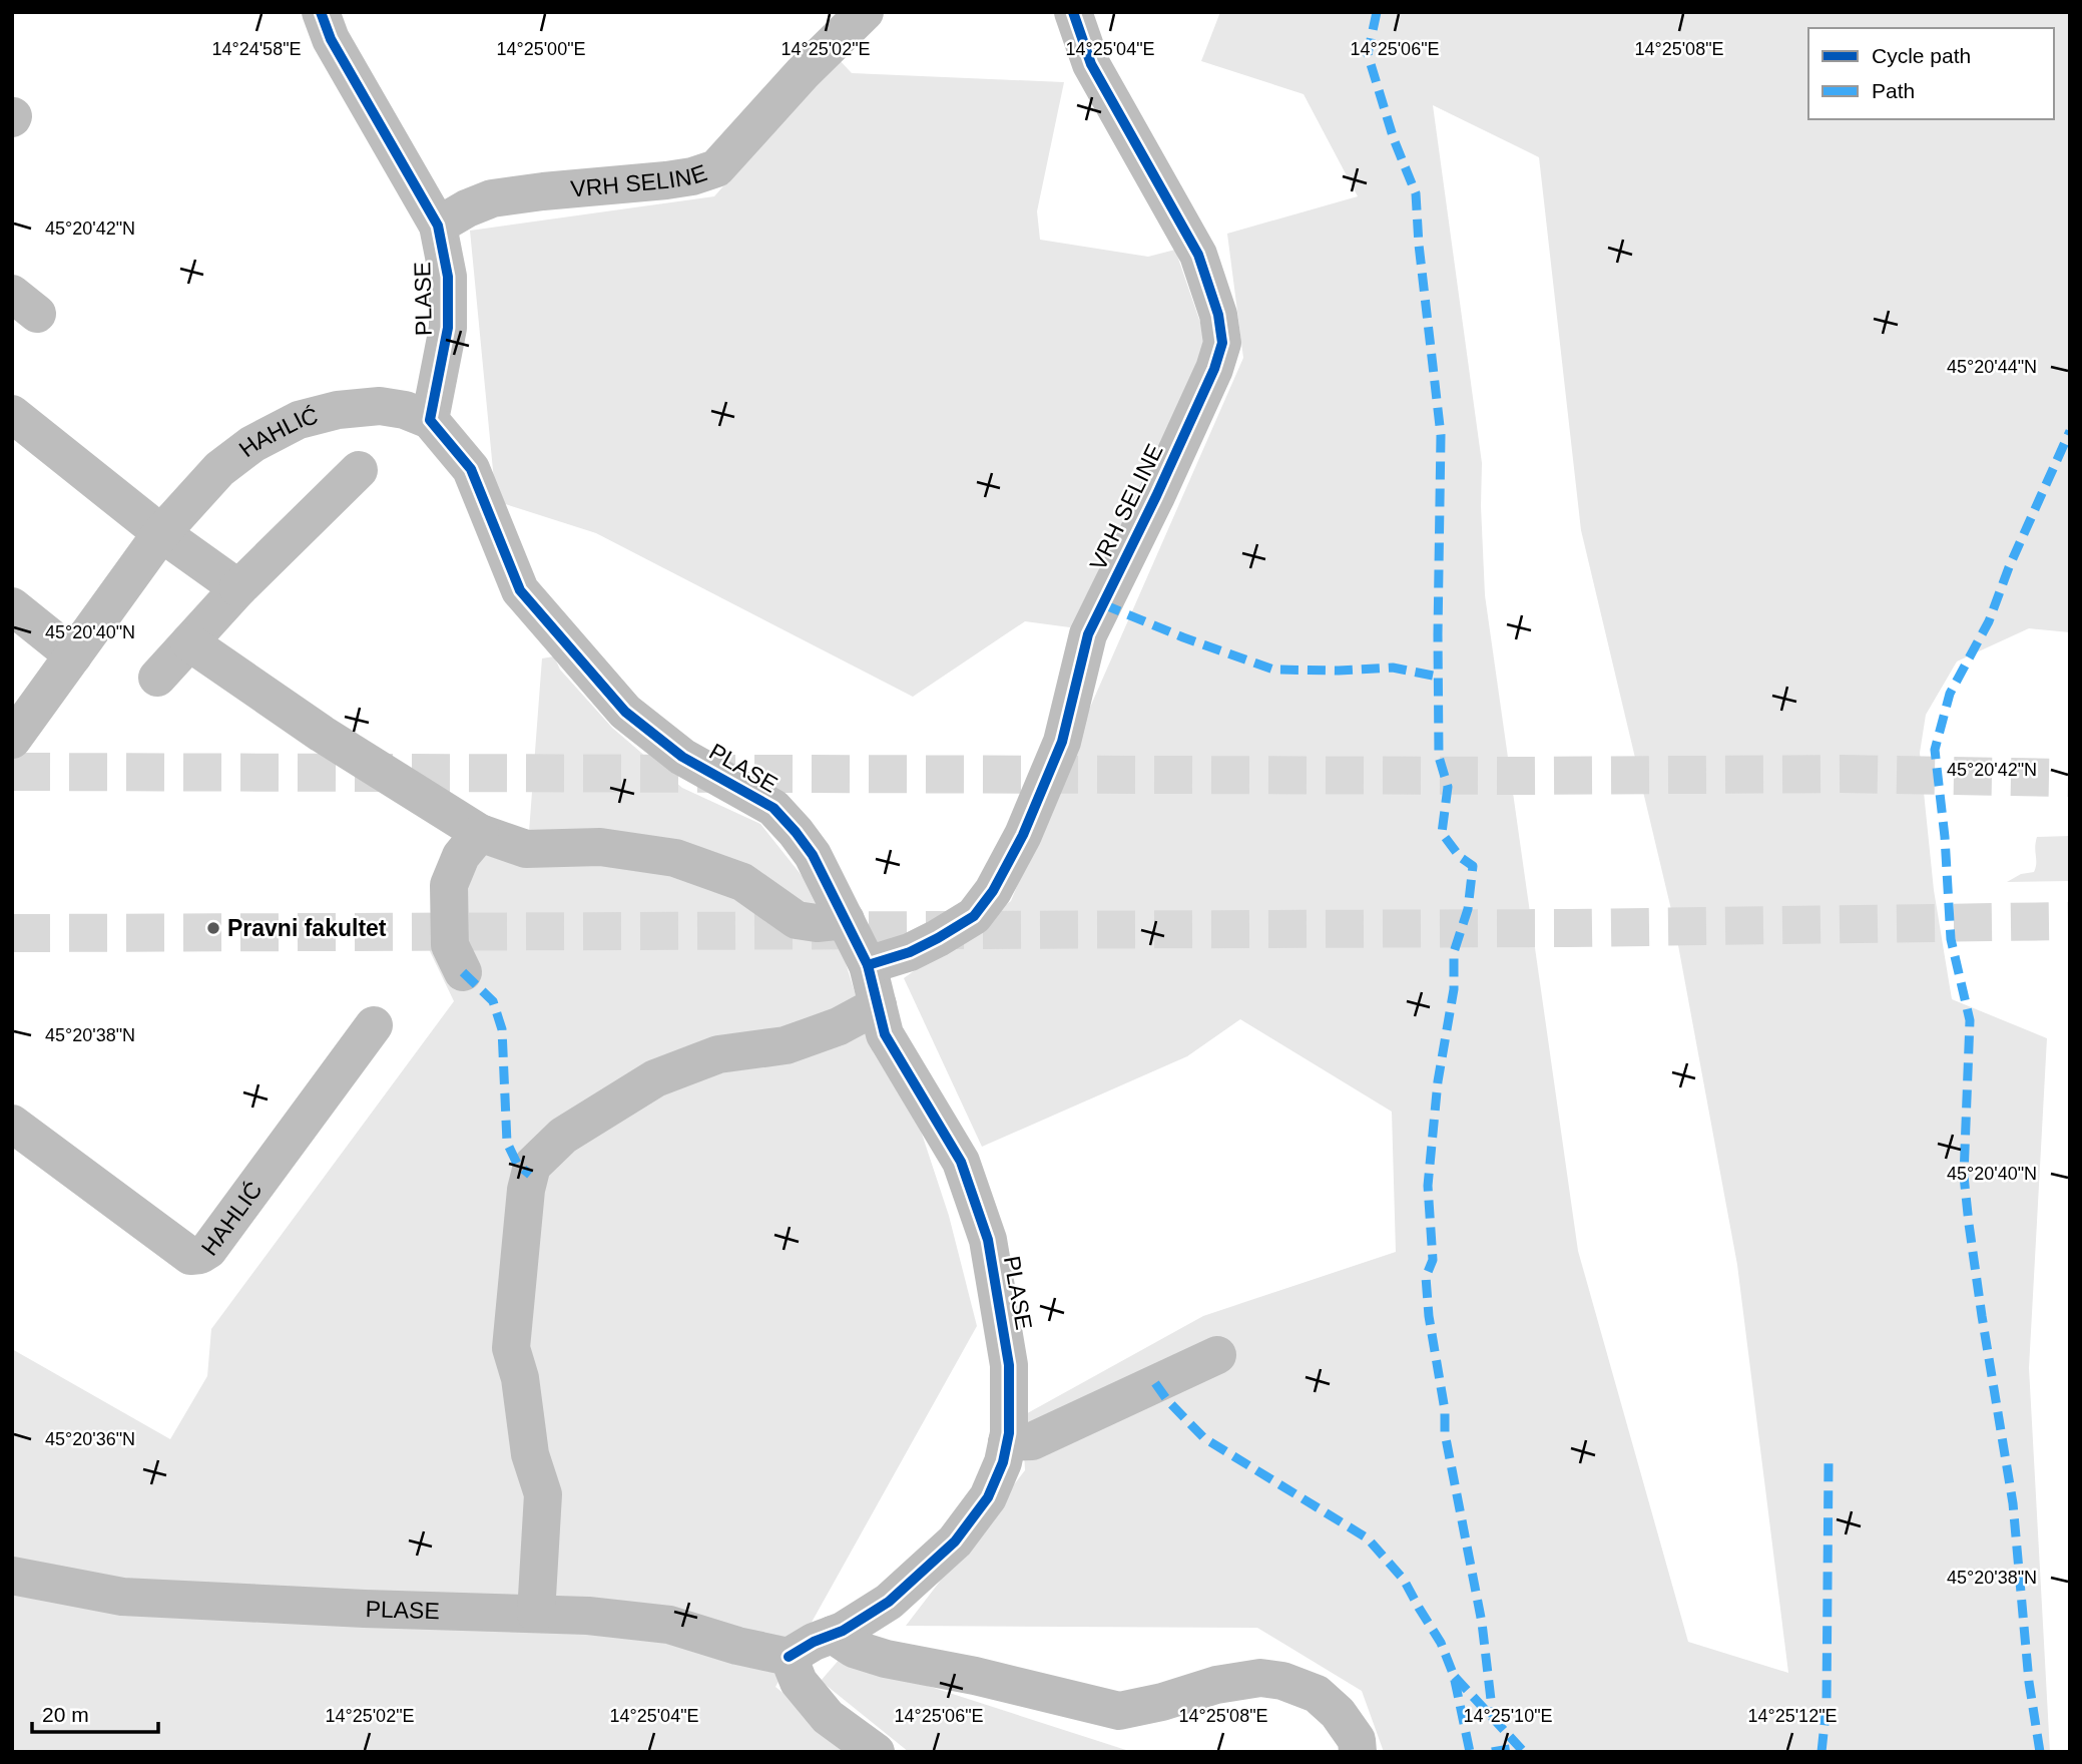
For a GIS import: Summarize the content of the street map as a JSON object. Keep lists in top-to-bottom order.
{
  "streets": {
    "street": ["VRH SELINE", "PLASE", "HAHLIĆ"]
  },
  "crossings": [
    ["VRH SELINE", "PLASE"],
    ["PLASE", "HAHLIĆ"]
  ],
  "places": ["Pravni fakultet"],
  "legend": ["Cycle path", "Path"],
  "scale_bar": "20 m",
  "coordinates": [
    "14°24'58\"E",
    "14°25'00\"E",
    "14°25'02\"E",
    "14°25'04\"E",
    "14°25'06\"E",
    "14°25'08\"E",
    "45°20'42\"N",
    "45°20'44\"N",
    "45°20'40\"N",
    "45°20'38\"N",
    "45°20'36\"N",
    "14°25'10\"E",
    "14°25'12\"E"
  ]
}
